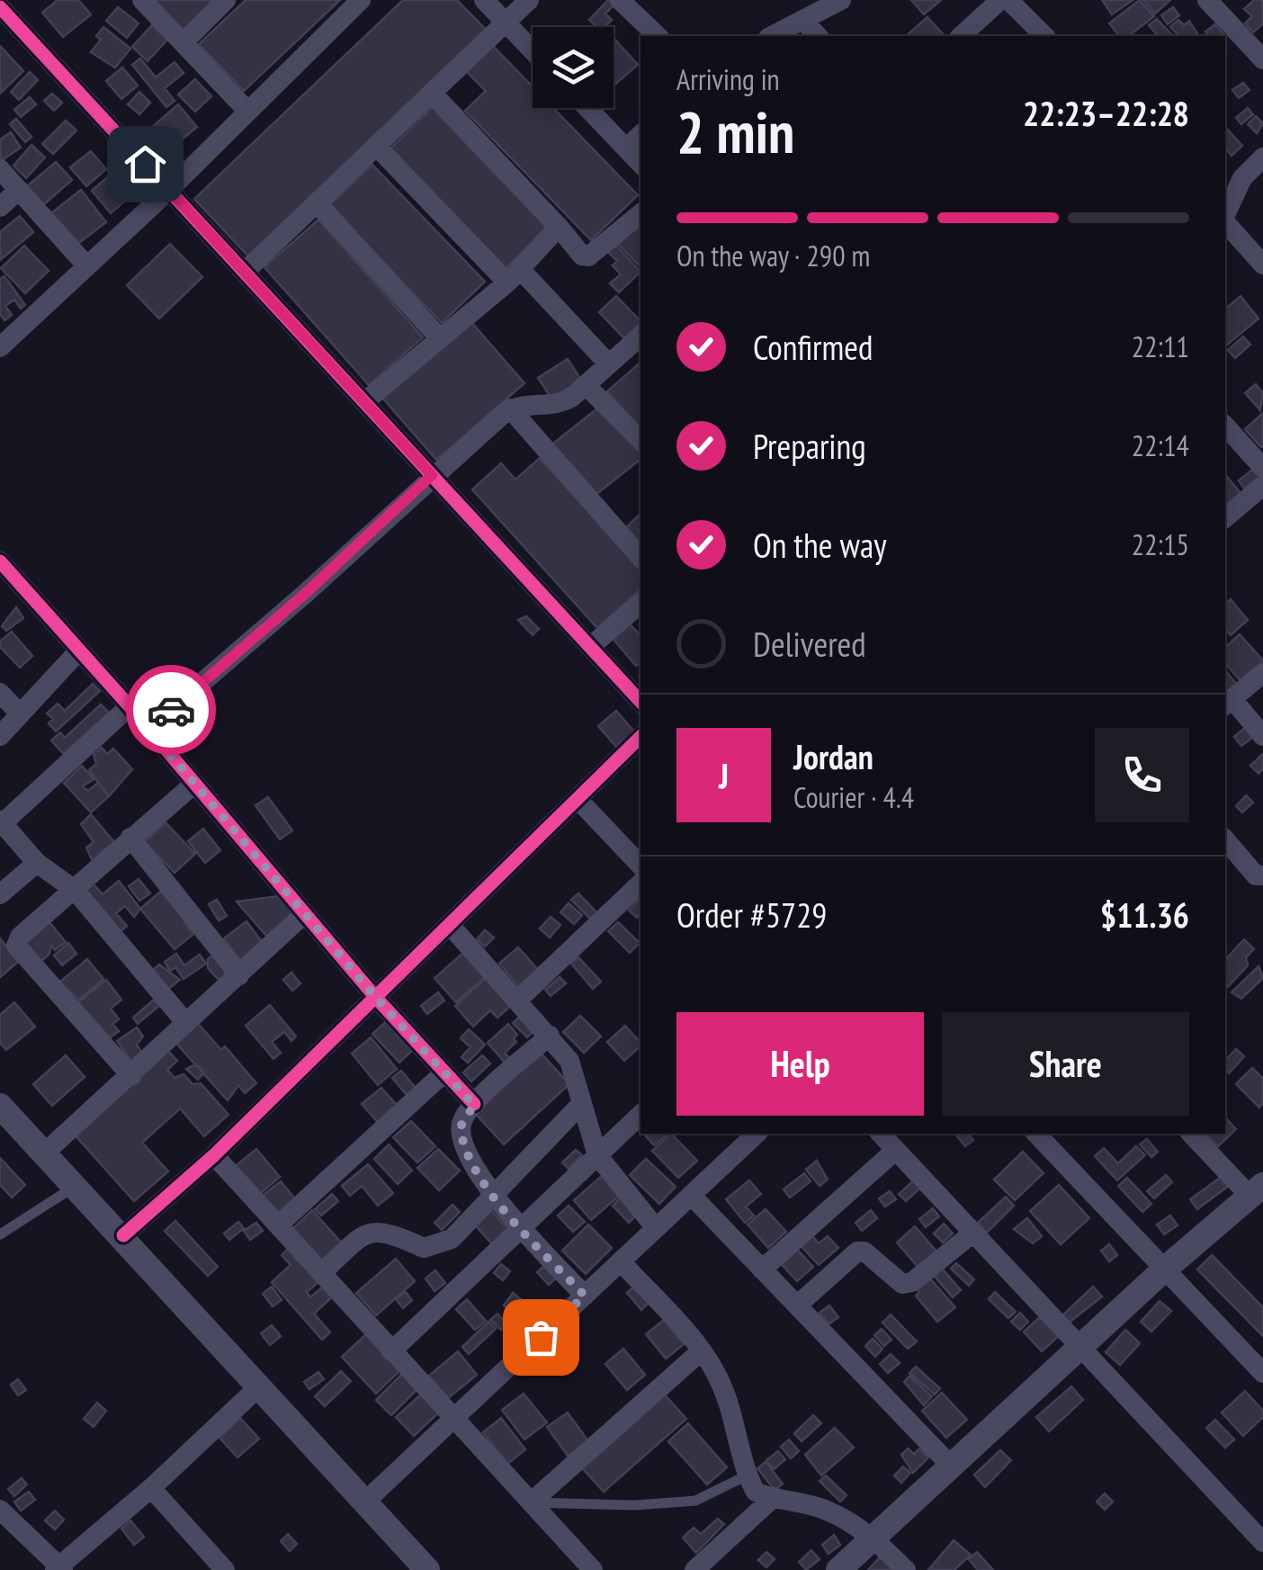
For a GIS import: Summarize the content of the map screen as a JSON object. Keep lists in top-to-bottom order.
{
  "page": {
    "heading": ["2 min", "Arriving in", "22:23–22:28"],
    "panel": [
      "Jordan",
      "Courier · 4.4",
      "Order #5729",
      "$11.36"
    ],
    "bar": "On the way · 290 m",
    "list": [
      ["Confirmed", "22:11"],
      ["Preparing", "22:14"],
      ["On the way", "22:15"],
      "Delivered"
    ],
    "round": "J",
    "buttons": ["Help", "Share"]
  }
}
